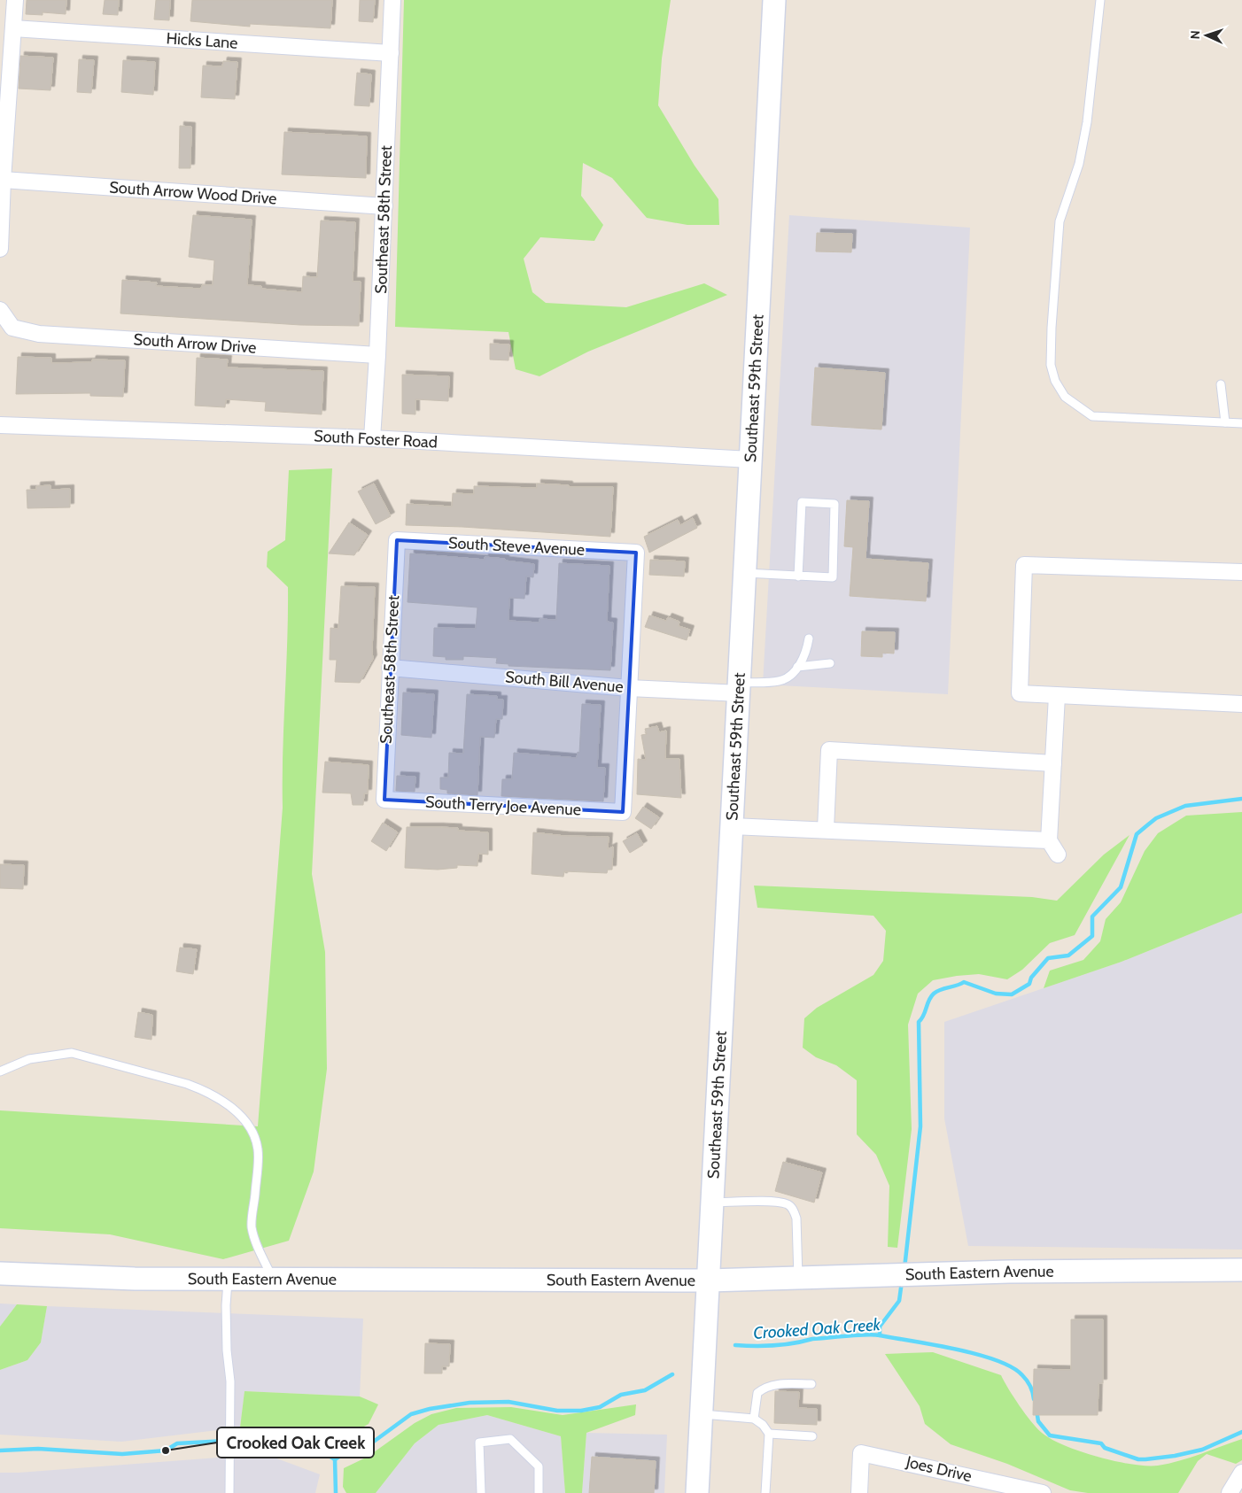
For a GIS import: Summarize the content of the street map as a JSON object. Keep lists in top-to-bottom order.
{
  "streets": {
    "main road": ["Southeast 59th Street", "South Eastern Avenue"],
    "street": [
      "Hicks Lane",
      "South Arrow Wood Drive",
      "Southeast 58th Street",
      "South Arrow Drive",
      "South Foster Road",
      "South Steve Avenue",
      "South Bill Avenue",
      "South Terry Joe Avenue",
      "Joes Drive"
    ]
  },
  "crossings": [
    ["Hicks Lane", "Southeast 58th Street"],
    ["South Arrow Wood Drive", "Southeast 58th Street"],
    ["Southeast 58th Street", "South Arrow Drive"],
    ["Southeast 58th Street", "South Foster Road"],
    ["Southeast 58th Street", "South Steve Avenue"],
    ["Southeast 58th Street", "South Bill Avenue"],
    ["Southeast 58th Street", "South Terry Joe Avenue"],
    ["Southeast 59th Street", "South Foster Road"],
    ["Southeast 59th Street", "South Bill Avenue"],
    ["Southeast 59th Street", "South Eastern Avenue"],
    ["South Steve Avenue", "South Bill Avenue"],
    ["South Steve Avenue", "South Terry Joe Avenue"],
    ["South Bill Avenue", "South Terry Joe Avenue"]
  ],
  "water": ["Crooked Oak Creek"],
  "places": ["Crooked Oak Creek"],
  "north": "left"
}
